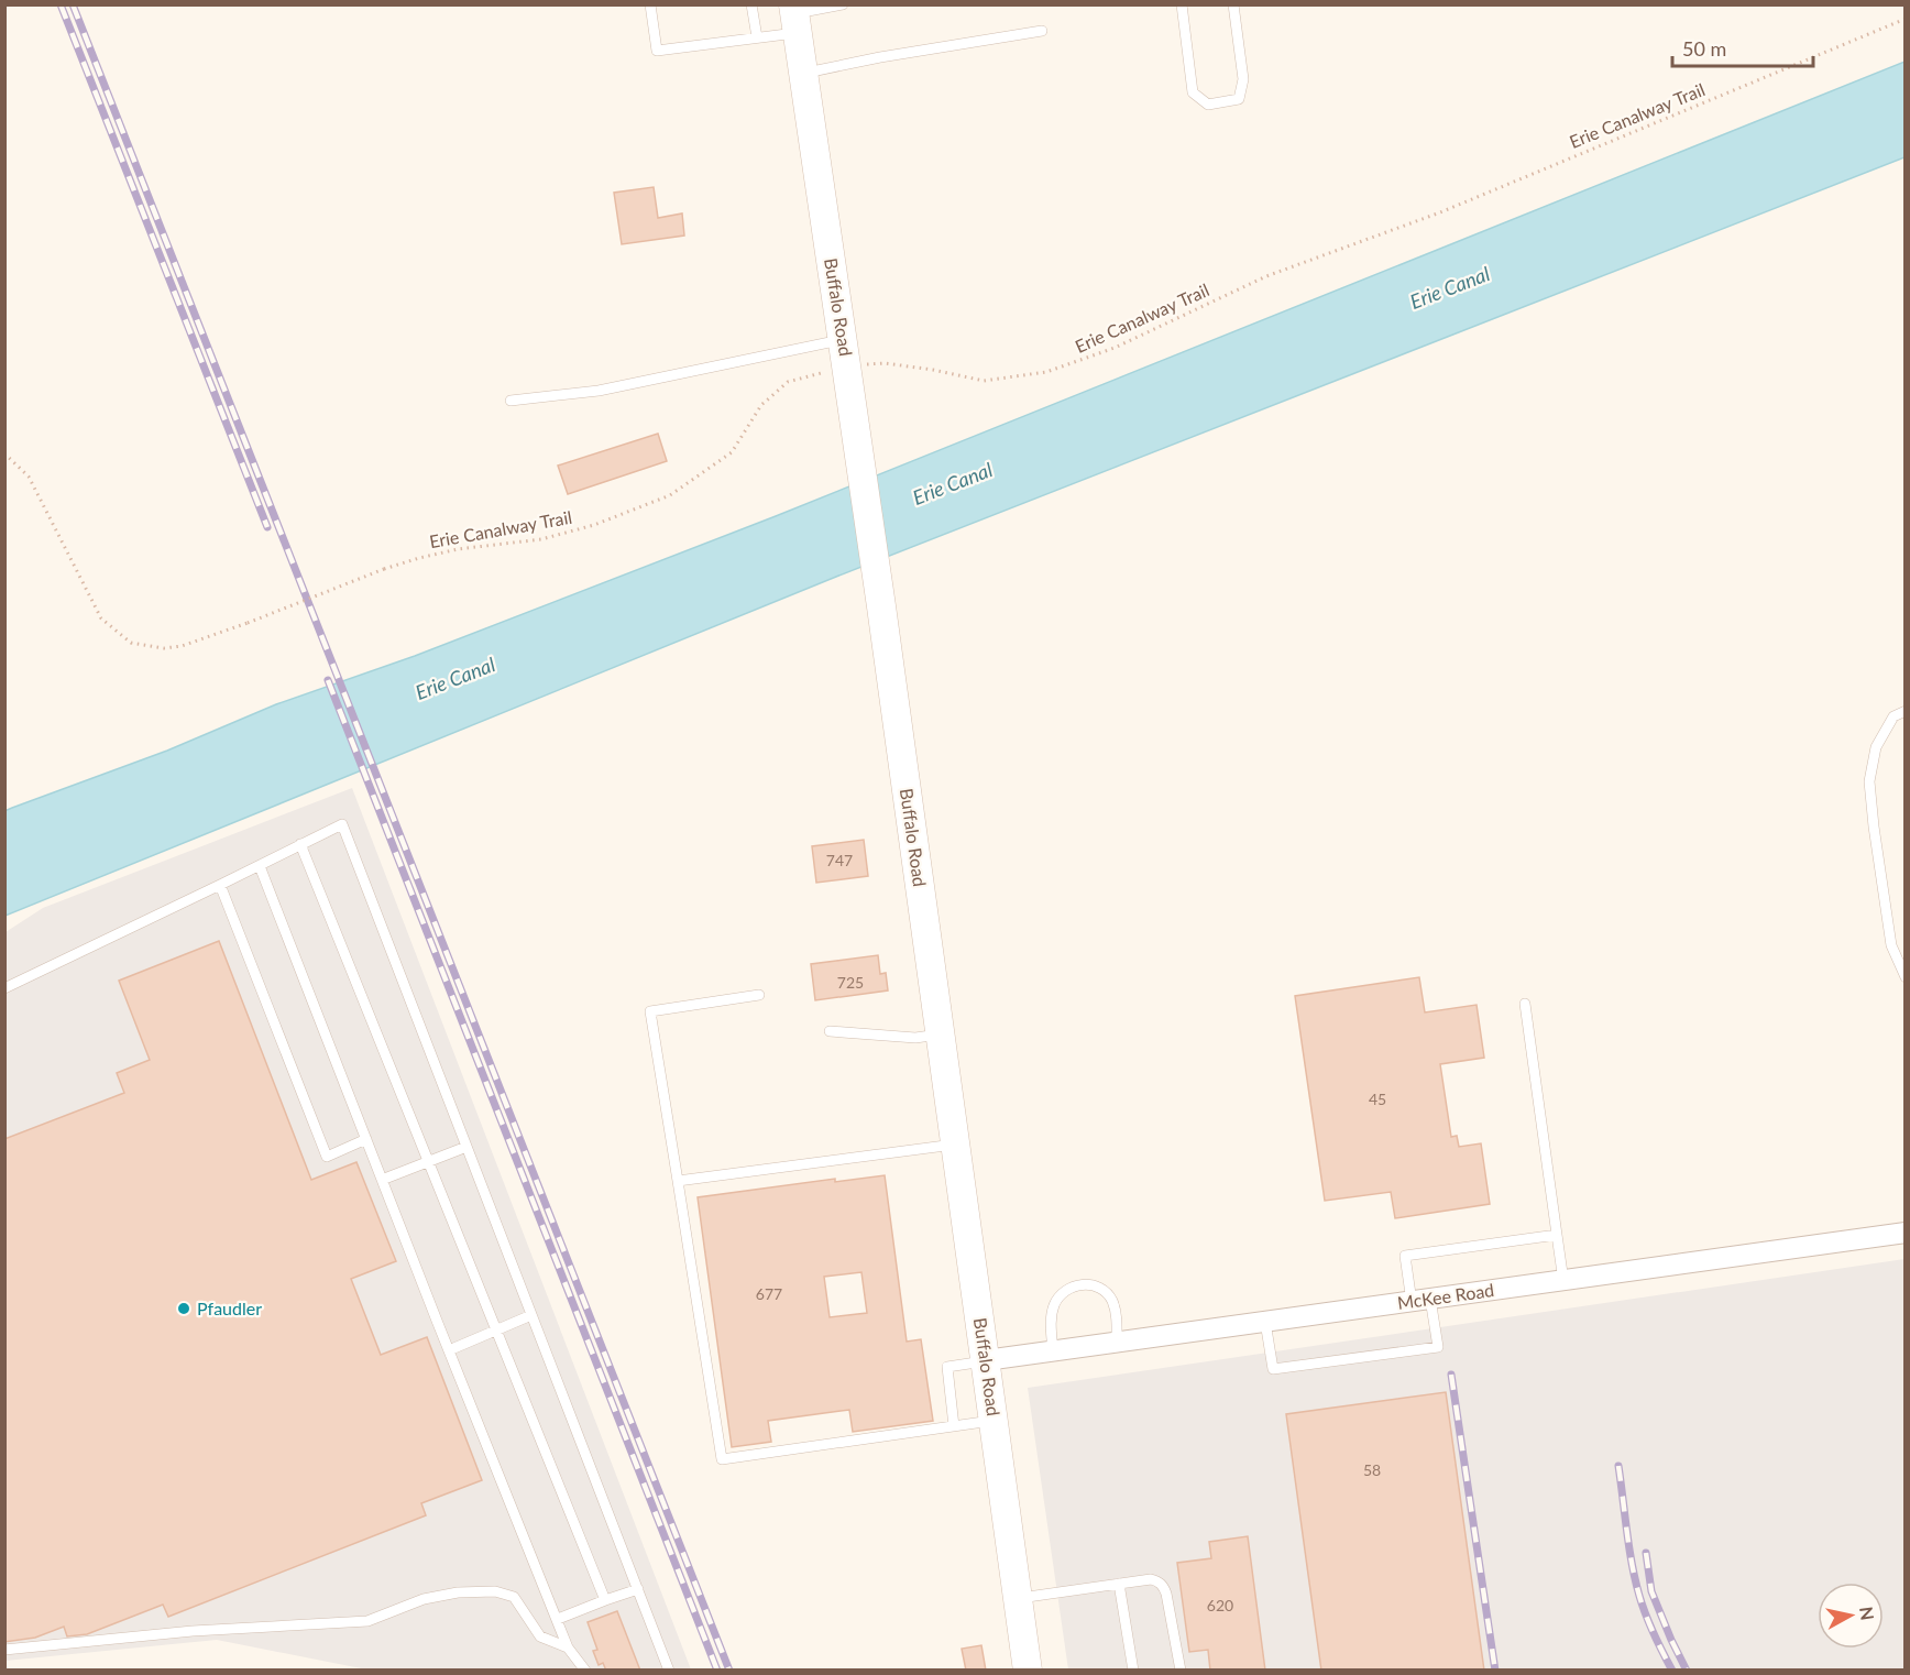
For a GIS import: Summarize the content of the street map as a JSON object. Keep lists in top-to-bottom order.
{
  "streets": {
    "main road": ["Buffalo Road"],
    "street": ["McKee Road"],
    "path": ["Erie Canalway Trail"]
  },
  "crossings": [
    ["Erie Canalway Trail", "Buffalo Road"],
    ["Buffalo Road", "McKee Road"]
  ],
  "water": ["Erie Canal"],
  "places": ["Pfaudler"],
  "house_numbers": [
    "747",
    "725",
    "45",
    "677",
    "58",
    "620"
  ],
  "scale_bar": "50 m",
  "north": "right"
}
